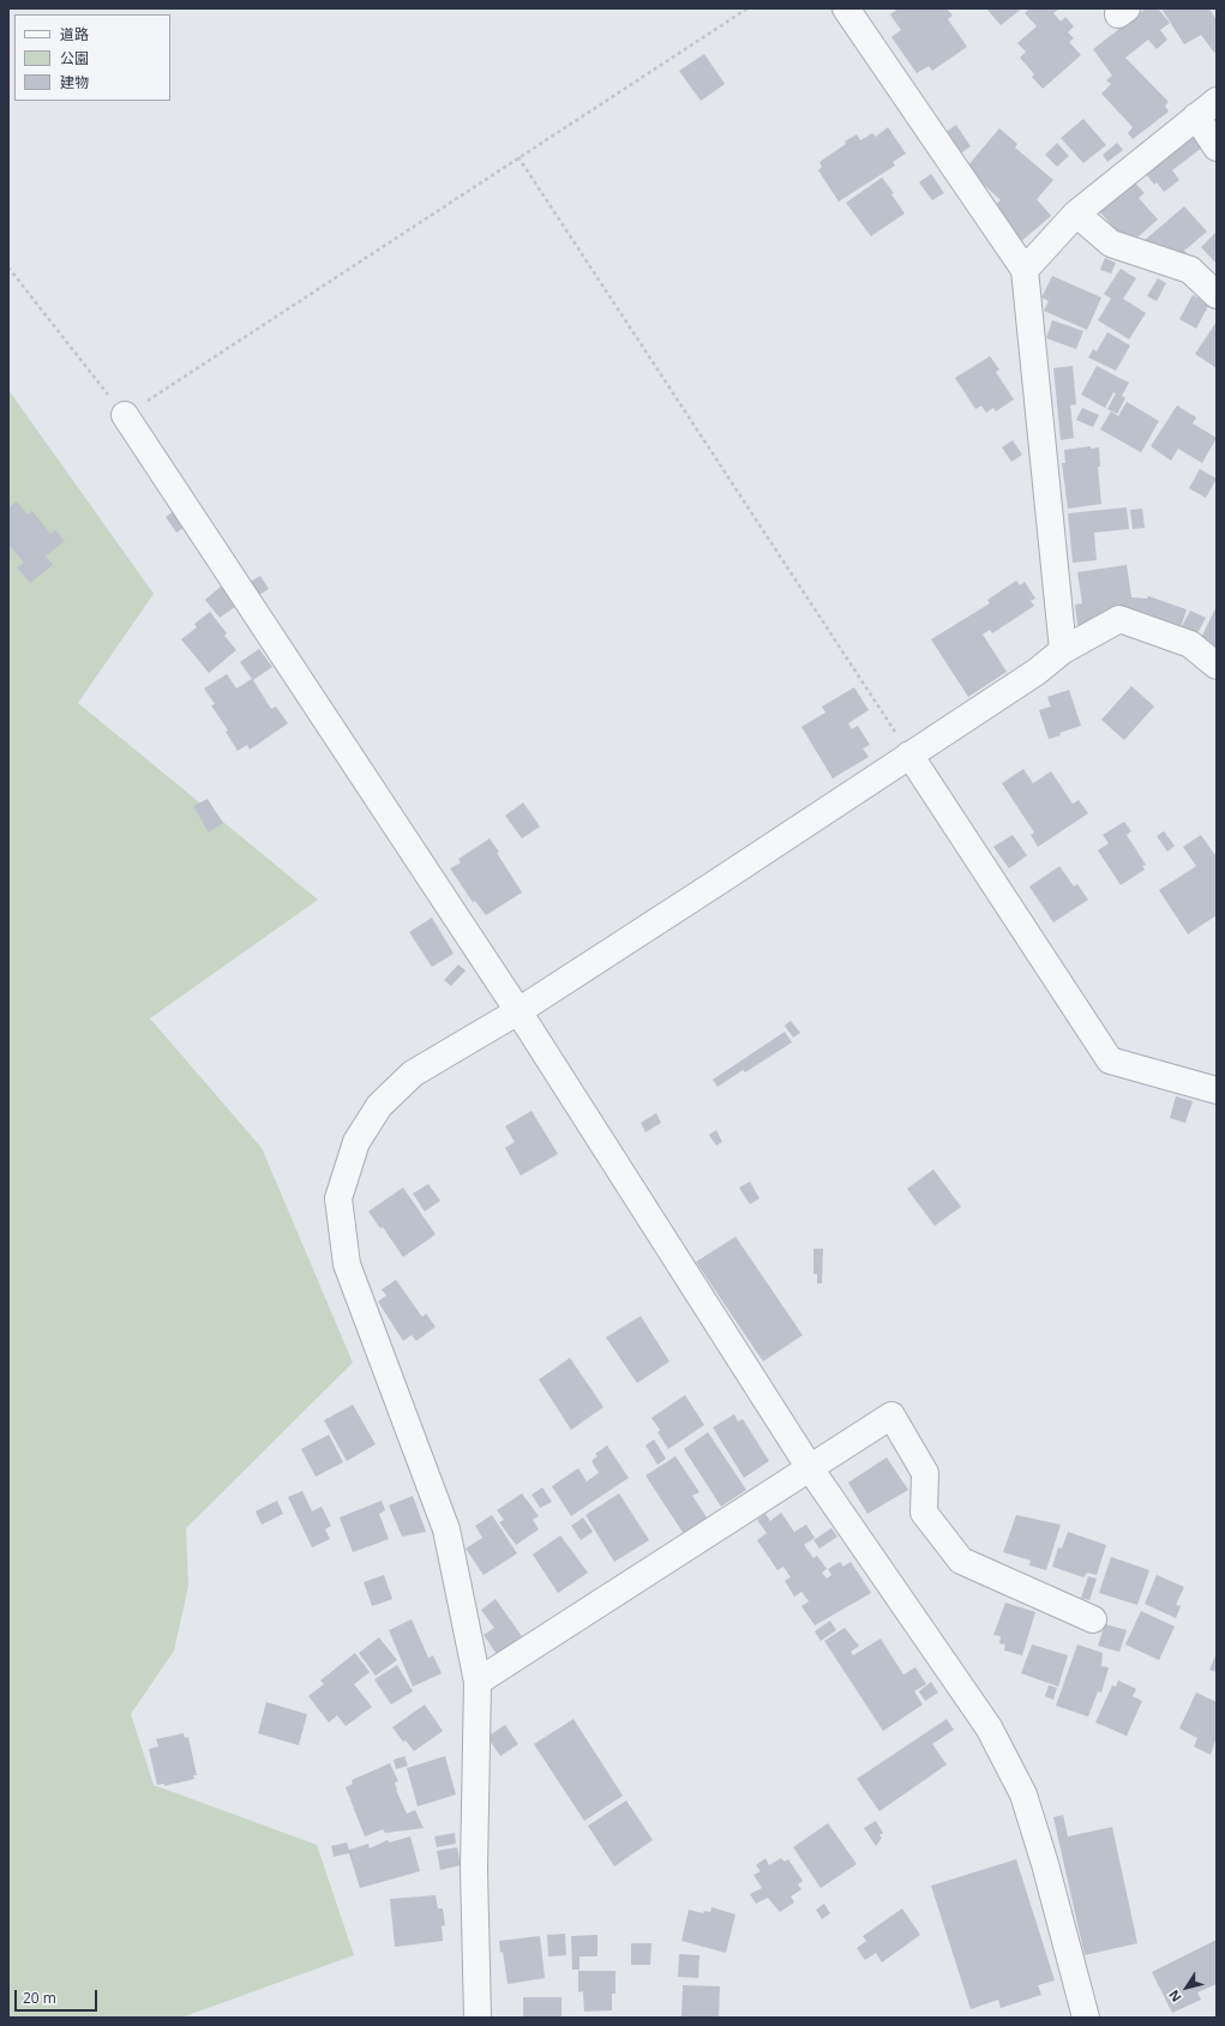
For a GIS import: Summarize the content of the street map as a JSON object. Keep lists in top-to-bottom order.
{
  "legend": ["道路", "公園", "建物"],
  "scale_bar": "20 m",
  "north": "bottom left"
}
